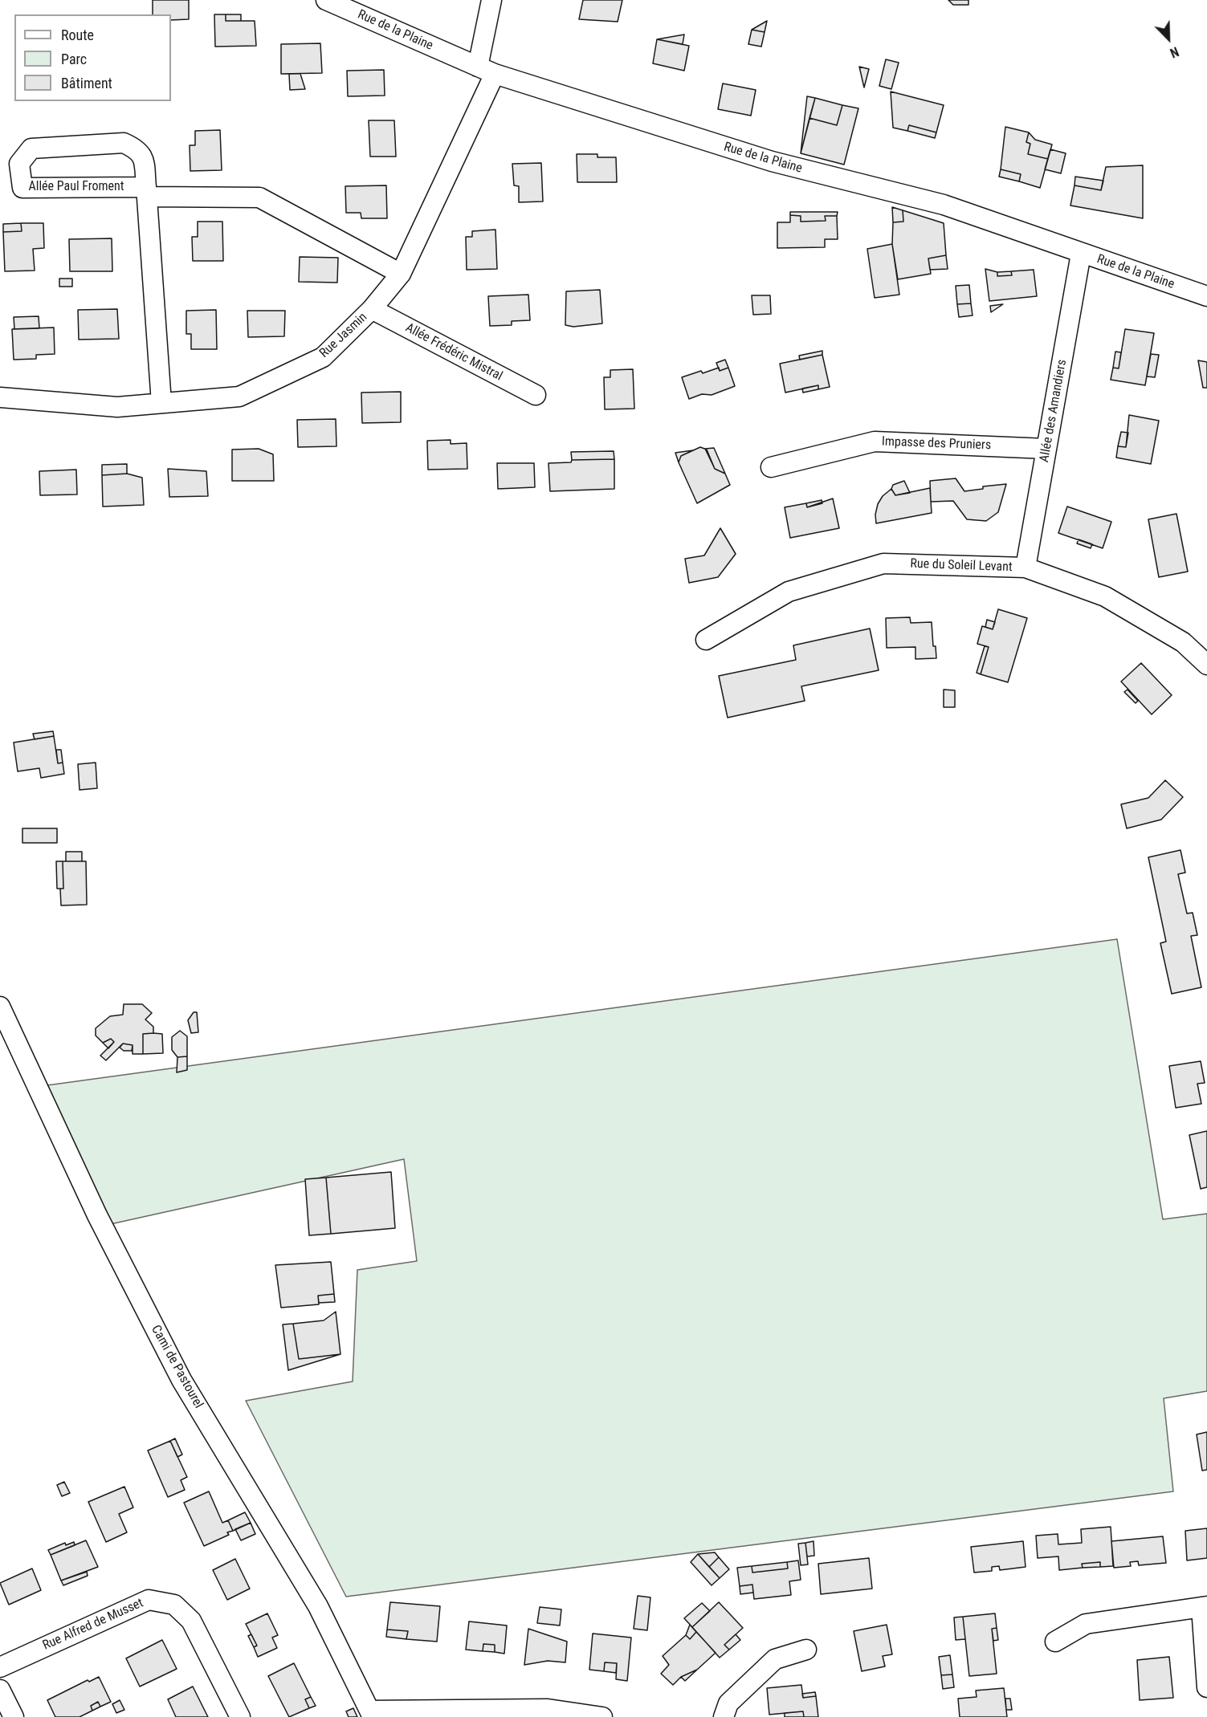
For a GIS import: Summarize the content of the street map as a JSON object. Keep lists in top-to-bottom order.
{
  "streets": {
    "street": [
      "Rue de la Plaine",
      "Allée Paul Froment",
      "Rue Jasmin",
      "Allée Frédéric Mistral",
      "Allée des Amandiers",
      "Impasse des Pruniers",
      "Rue du Soleil Levant",
      "Cami de Pastourel",
      "Rue Alfred de Musset"
    ]
  },
  "crossings": [
    ["Rue de la Plaine", "Rue Jasmin"],
    ["Rue de la Plaine", "Allée des Amandiers"],
    ["Allée Paul Froment", "Rue Jasmin"],
    ["Rue Jasmin", "Allée Frédéric Mistral"],
    ["Allée des Amandiers", "Impasse des Pruniers"],
    ["Allée des Amandiers", "Rue du Soleil Levant"]
  ],
  "legend": ["Route", "Parc", "Bâtiment"],
  "north": "bottom right"
}
